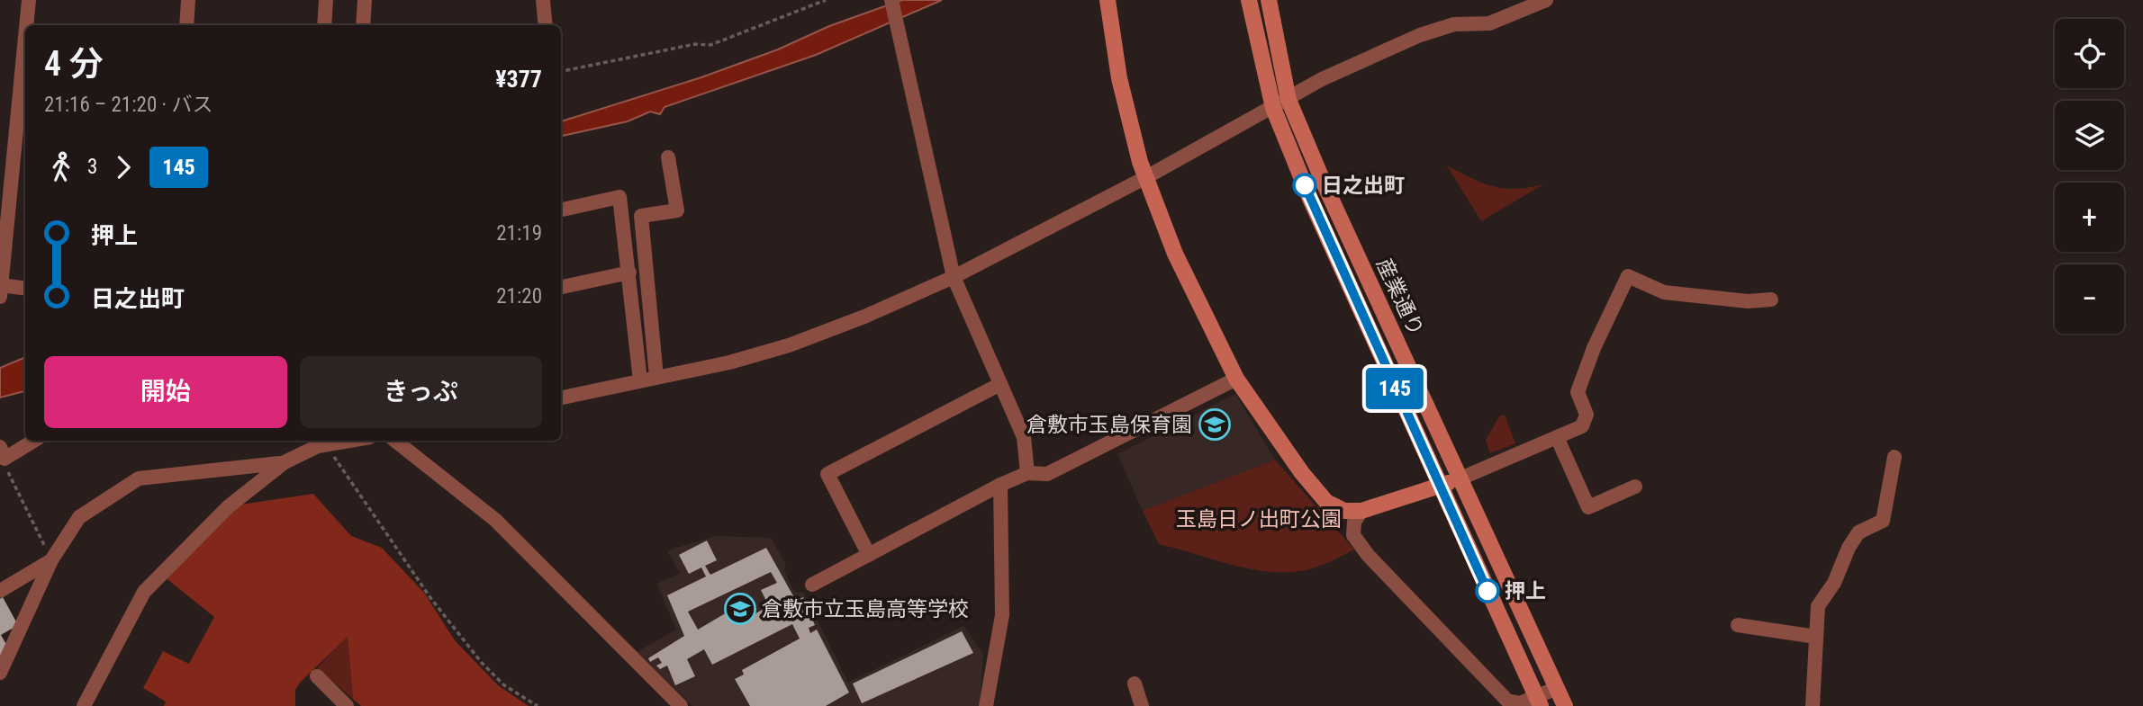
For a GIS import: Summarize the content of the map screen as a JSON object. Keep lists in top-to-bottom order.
{
  "streets": {
    "street": ["産業通り"]
  },
  "parks": ["玉島日ノ出町公園"],
  "places": {
    "other": ["日之出町", "押上"],
    "school or university": ["倉敷市玉島保育園", "倉敷市立玉島高等学校"]
  },
  "lines": ["bus line 145"],
  "page": {
    "on_map": "145",
    "map_buttons": ["+", "−"],
    "heading": ["4 分", "21:16 – 21:20 · バス", "¥377"],
    "legs": ["3", "145"],
    "list": [
      {
        "name": "押上",
        "value": "21:19"
      },
      {
        "name": "日之出町",
        "value": "21:20"
      }
    ],
    "buttons": ["開始", "きっぷ"]
  }
}
